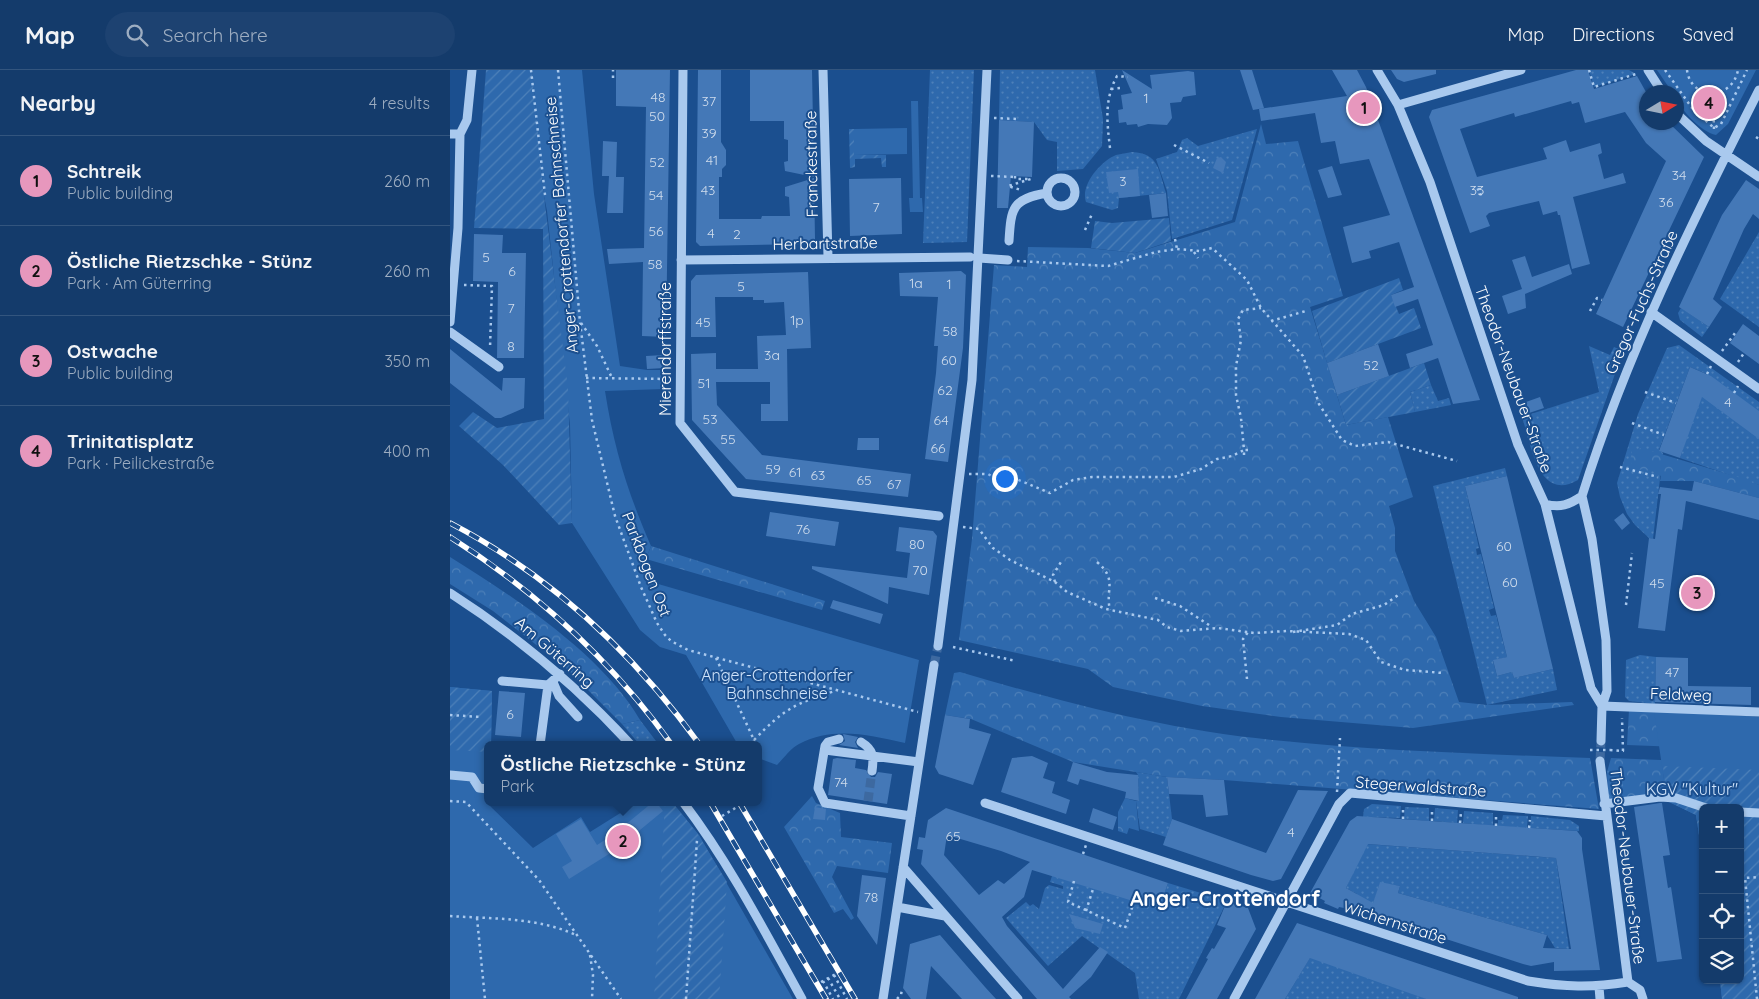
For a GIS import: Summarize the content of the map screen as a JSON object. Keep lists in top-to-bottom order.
{
  "streets": {
    "street": [
      "Franckestraße",
      "Herbartstraße",
      "Gregor-Fuchs-Straße",
      "Mierendorffstraße",
      "Theodor-Neubauer-Straße",
      "Am Güterring",
      "Feldweg",
      "Stegerwaldstraße",
      "Wichernstraße"
    ],
    "path": ["Anger-Crottendorfer Bahnschneise", "Parkbogen Ost"]
  },
  "crossings": [
    ["Franckestraße", "Herbartstraße"],
    ["Anger-Crottendorfer Bahnschneise", "Parkbogen Ost"],
    ["Herbartstraße", "Mierendorffstraße"],
    ["Theodor-Neubauer-Straße", "Feldweg"],
    ["Theodor-Neubauer-Straße", "Stegerwaldstraße"],
    ["Theodor-Neubauer-Straße", "Wichernstraße"],
    ["Stegerwaldstraße", "Wichernstraße"]
  ],
  "districts": ["Anger-Crottendorf"],
  "parks": ["Anger-Crottendorfer Bahnschneise", "KGV \"Kultur\""],
  "house_numbers": [
    "48",
    "1",
    "37",
    "50",
    "39",
    "41",
    "52",
    "34",
    "3",
    "43",
    "33",
    "54",
    "36",
    "7",
    "56",
    "4",
    "2",
    "5",
    "58",
    "6",
    "1a",
    "1",
    "5",
    "7",
    "1p",
    "45",
    "58",
    "8",
    "3a",
    "60",
    "52",
    "51",
    "62",
    "4",
    "53",
    "64",
    "55",
    "66",
    "59",
    "61",
    "63",
    "65",
    "67",
    "76",
    "80",
    "60",
    "70",
    "60",
    "45",
    "47",
    "6",
    "74",
    "4",
    "65",
    "78"
  ],
  "north": "right",
  "page": {
    "header": "Map",
    "search": "Search here",
    "nav": ["Map", "Directions", "Saved"],
    "heading": ["Nearby", "4 results"],
    "pins": [
      "4",
      "1",
      "3",
      "2"
    ],
    "list": [
      {
        "mark": "1",
        "name": "Schtreik",
        "note": "Public building",
        "value": "260 m"
      },
      {
        "mark": "2",
        "name": "Östliche Rietzschke - Stünz",
        "note": "Park · Am Güterring",
        "value": "260 m"
      },
      {
        "mark": "3",
        "name": "Ostwache",
        "note": "Public building",
        "value": "350 m"
      },
      {
        "mark": "4",
        "name": "Trinitatisplatz",
        "note": "Park · Peilickestraße",
        "value": "400 m"
      }
    ],
    "popup": ["Östliche Rietzschke - Stünz", "Park"],
    "map_buttons": ["+", "−"]
  }
}
